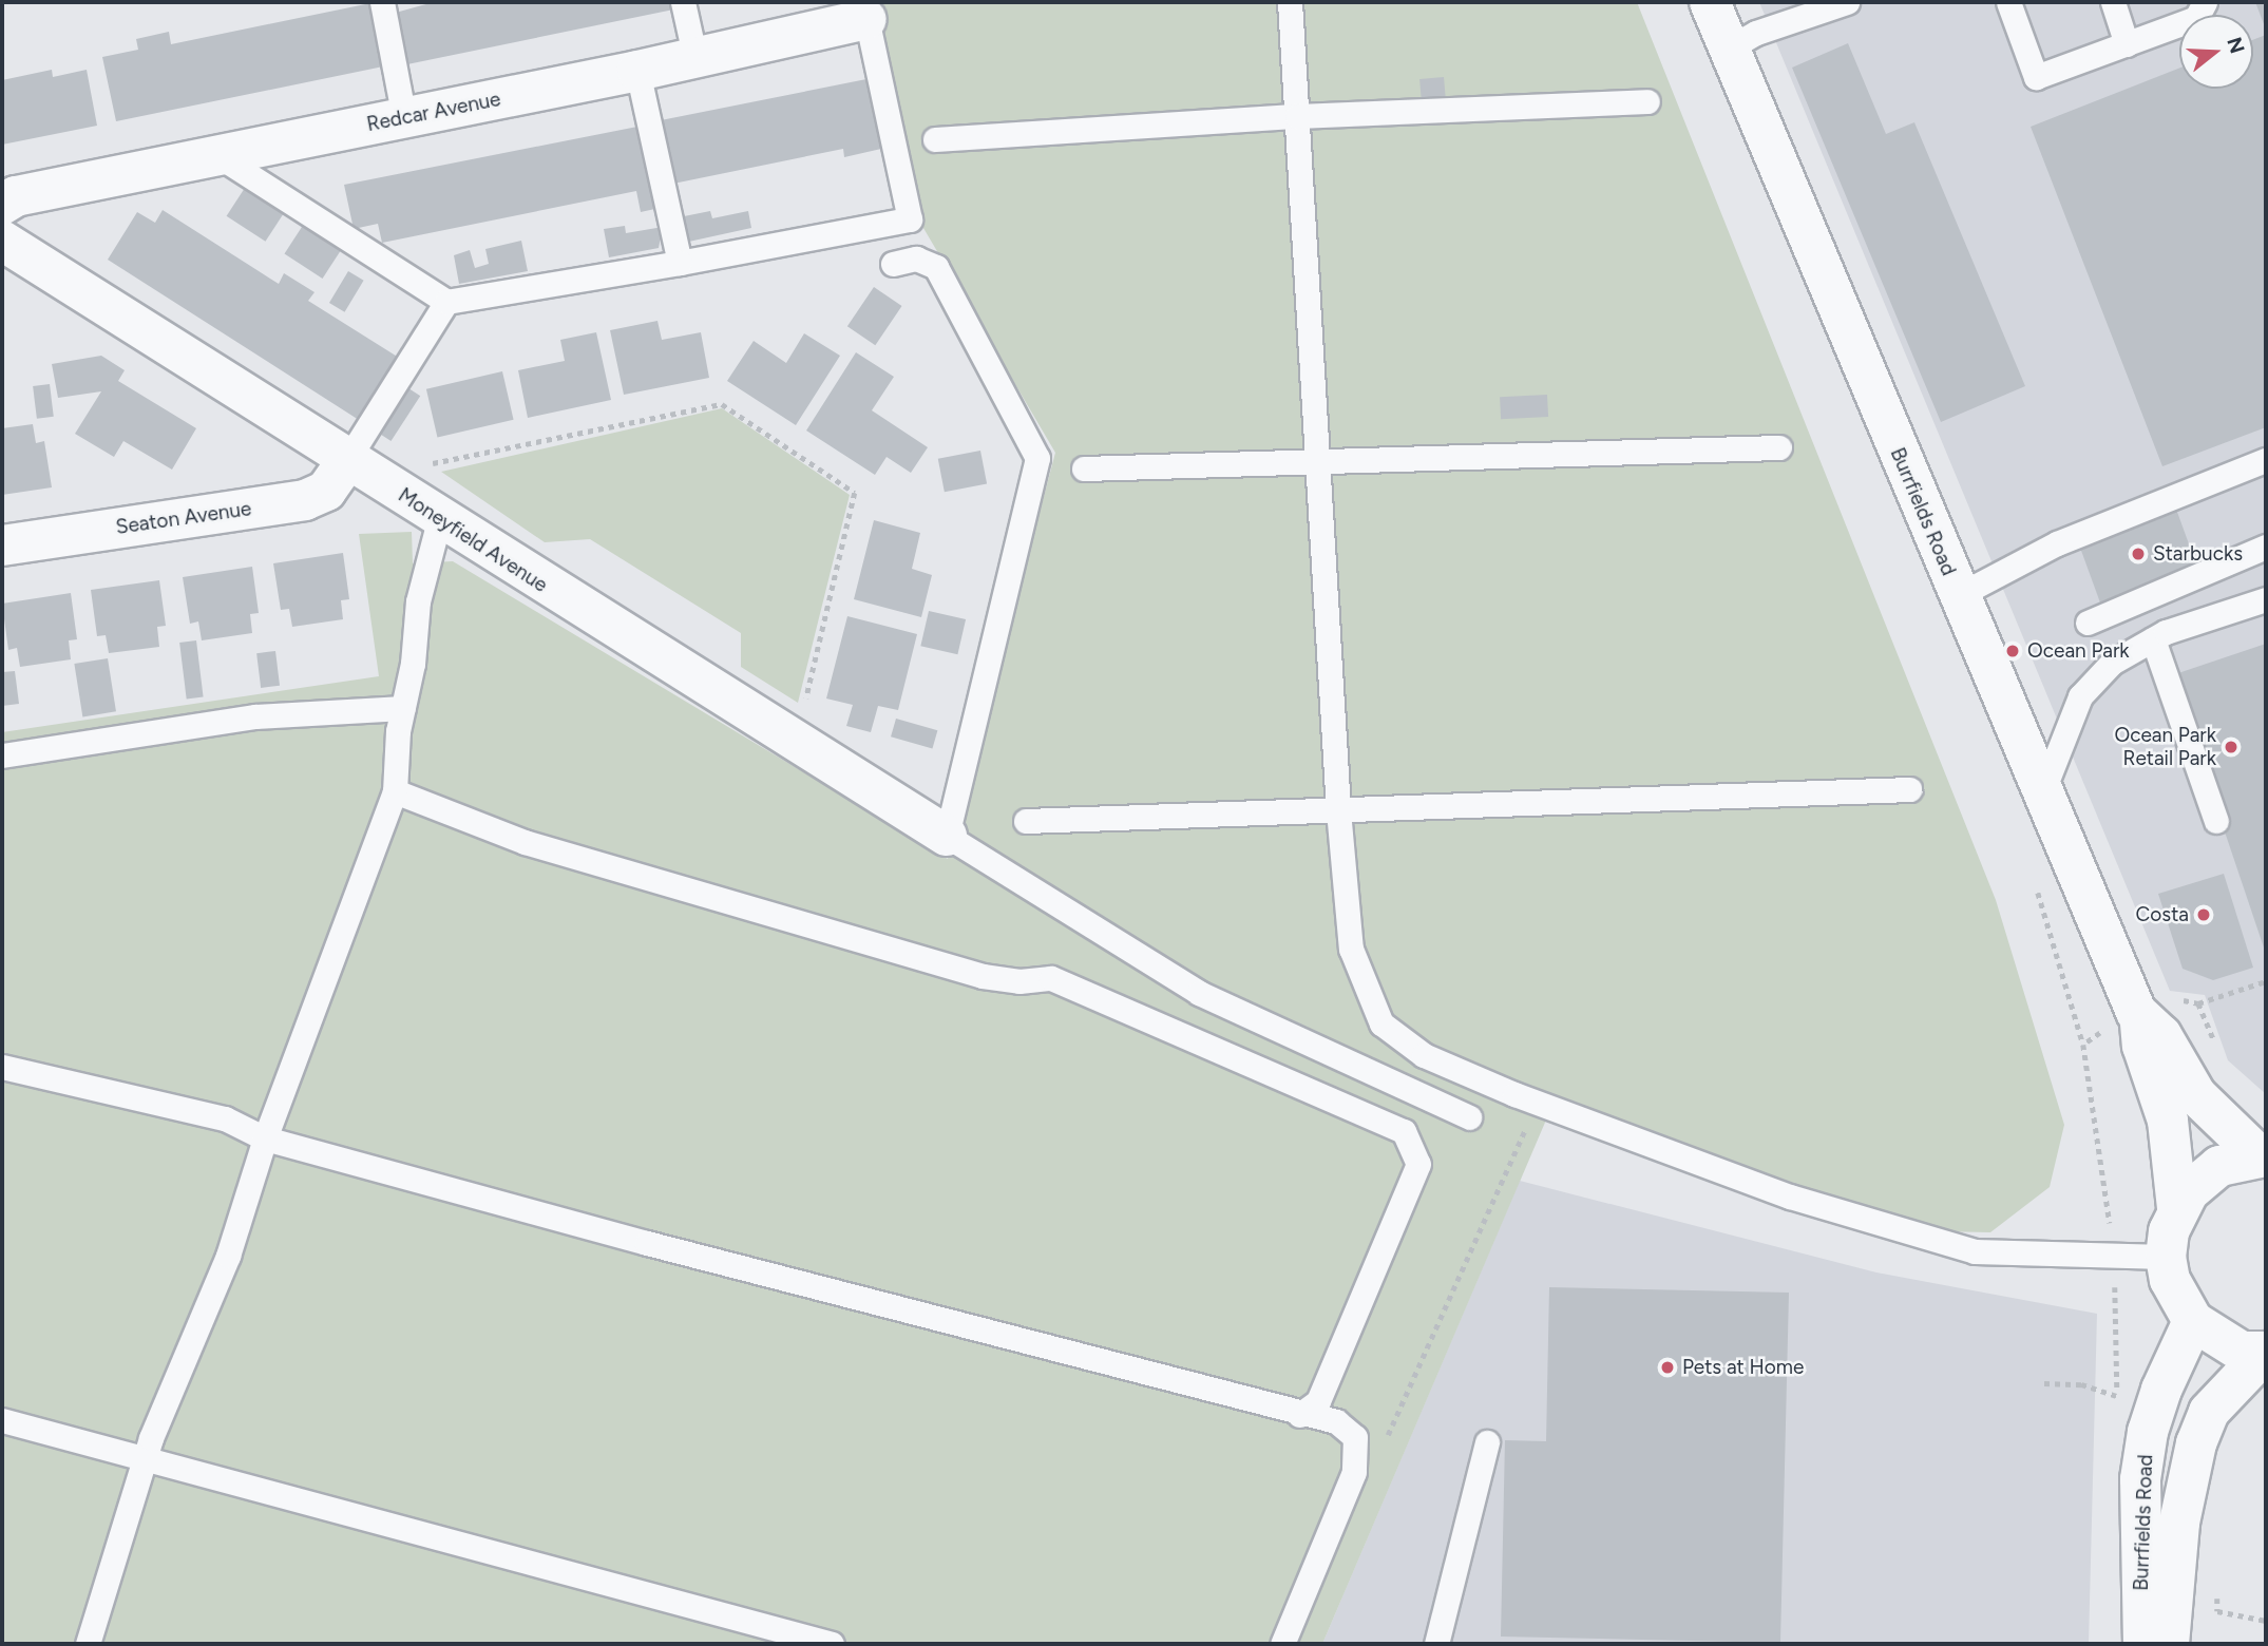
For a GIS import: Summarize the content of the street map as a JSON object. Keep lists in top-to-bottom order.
{
  "streets": {
    "street": [
      "Redcar Avenue",
      "Burrfields Road",
      "Seaton Avenue",
      "Moneyfield Avenue"
    ]
  },
  "crossings": [
    ["Seaton Avenue", "Moneyfield Avenue"]
  ],
  "places": [
    "Starbucks",
    "Ocean Park",
    "Ocean Park Retail Park",
    "Costa",
    "Pets at Home"
  ],
  "north": "right"
}
